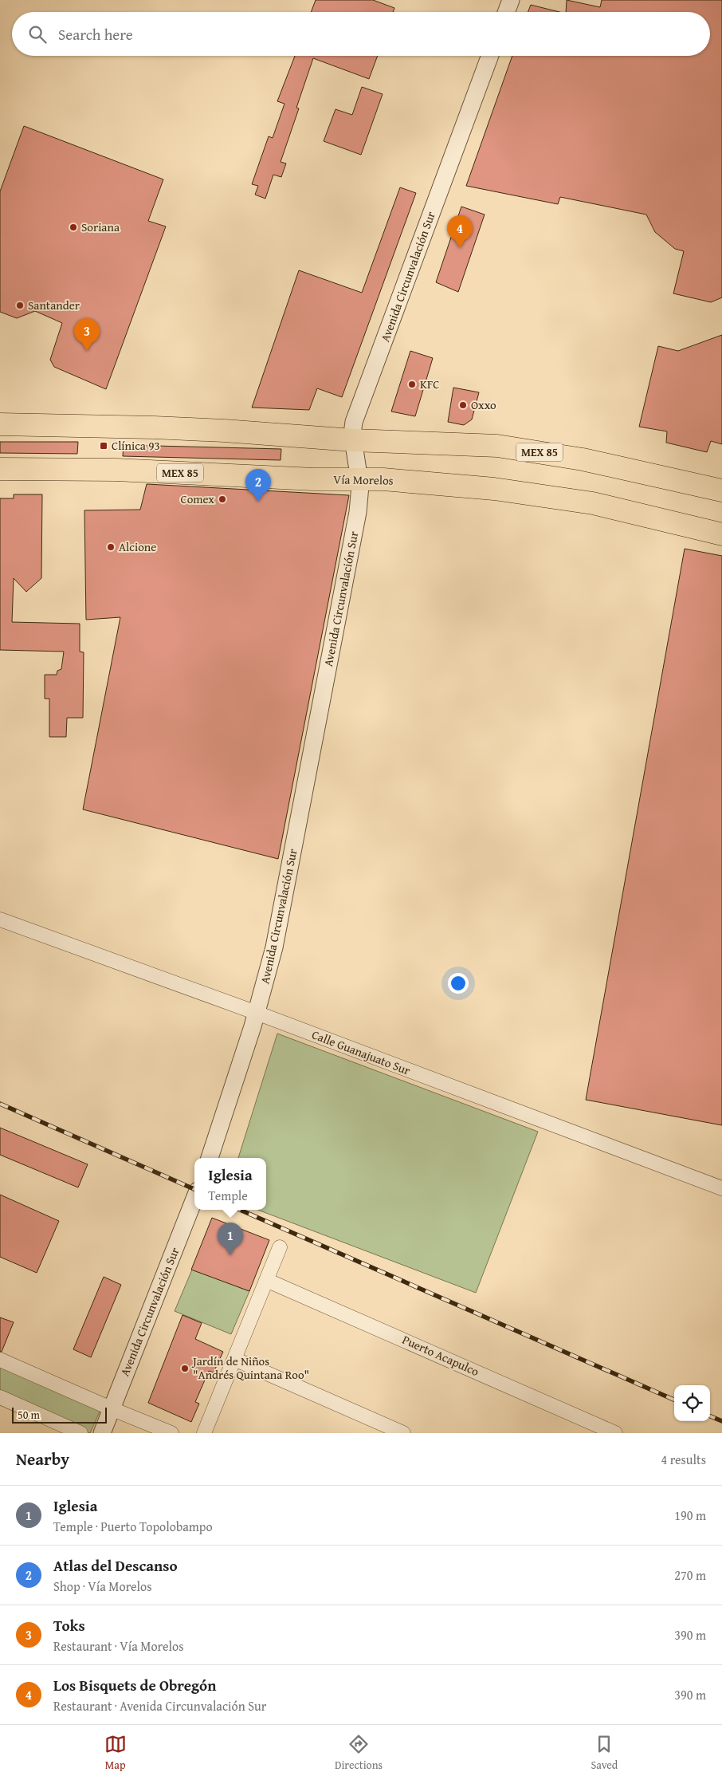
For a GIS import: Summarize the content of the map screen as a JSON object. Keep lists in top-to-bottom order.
{
  "streets": {
    "main road": ["MEX 85", "Vía Morelos"],
    "street": ["Avenida Circunvalación Sur", "Calle Guanajuato Sur", "Puerto Acapulco"]
  },
  "crossings": [
    ["Avenida Circunvalación Sur", "MEX 85"],
    ["Avenida Circunvalación Sur", "Vía Morelos"],
    ["Avenida Circunvalación Sur", "Calle Guanajuato Sur"]
  ],
  "places": {
    "other": [
      "Soriana",
      "Santander",
      "KFC",
      "Oxxo",
      "Comex",
      "Alcione",
      "Jardín de Niños \"Andrés Quintana Roo\""
    ],
    "transit": ["Clínica 93"]
  },
  "scale_bar": "50 m",
  "page": {
    "search": "Search here",
    "pins": [
      "4",
      "3",
      "2",
      "1"
    ],
    "popup": ["Iglesia", "Temple"],
    "scale": "50 m",
    "heading": ["Nearby", "4 results"],
    "list": [
      {
        "mark": "1",
        "name": "Iglesia",
        "note": "Temple · Puerto Topolobampo",
        "value": "190 m"
      },
      {
        "mark": "2",
        "name": "Atlas del Descanso",
        "note": "Shop · Vía Morelos",
        "value": "270 m"
      },
      {
        "mark": "3",
        "name": "Toks",
        "note": "Restaurant · Vía Morelos",
        "value": "390 m"
      },
      {
        "mark": "4",
        "name": "Los Bisquets de Obregón",
        "note": "Restaurant · Avenida Circunvalación Sur",
        "value": "390 m"
      }
    ],
    "nav": ["Map", "Directions", "Saved"]
  }
}
